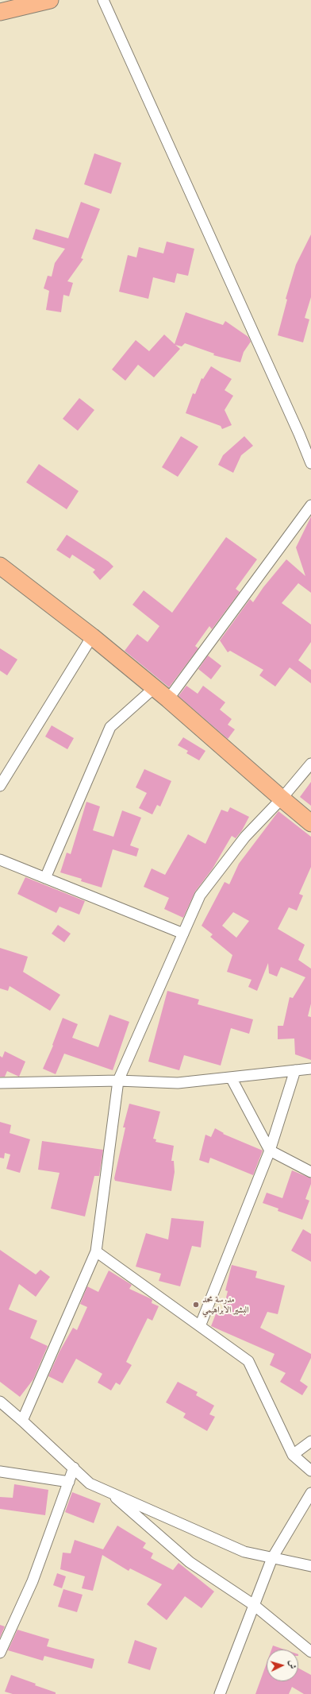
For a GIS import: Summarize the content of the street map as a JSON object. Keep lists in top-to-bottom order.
{
  "places": ["مدرسة محمد البشير الابراهيمي"],
  "north": "right"
}
